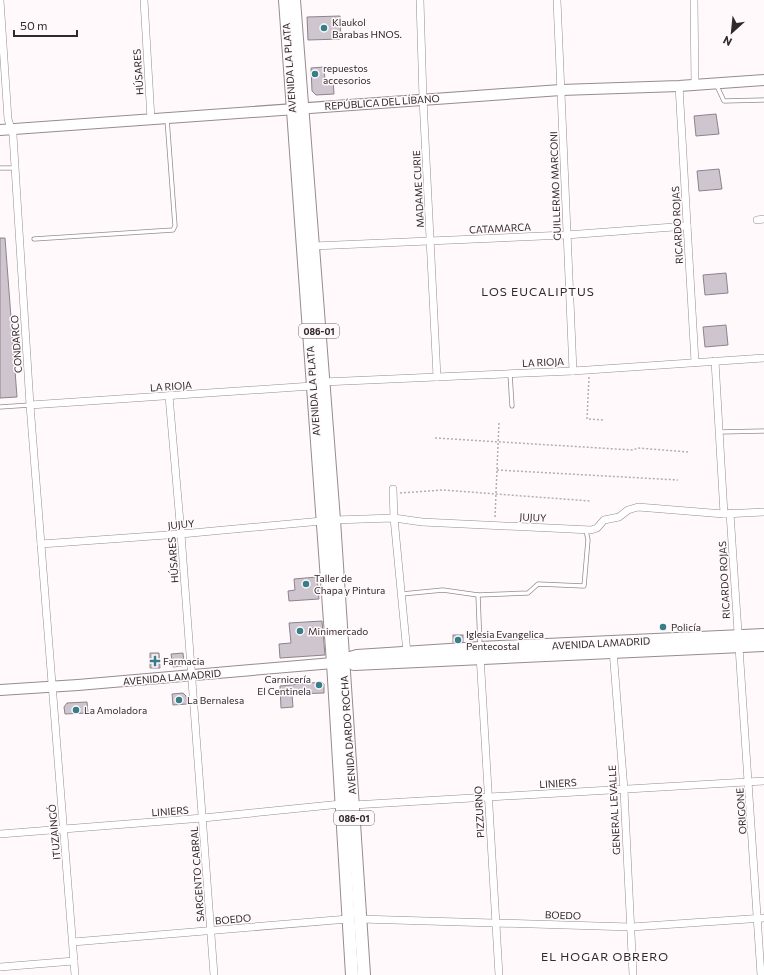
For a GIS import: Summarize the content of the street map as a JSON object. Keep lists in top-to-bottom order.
{
  "streets": {
    "main road": [
      "AVENIDA LA PLATA",
      "086-01",
      "AVENIDA LAMADRID",
      "AVENIDA DARDO ROCHA"
    ],
    "street": [
      "HÚSARES",
      "REPÚBLICA DEL LÍBANO",
      "GUILLERMO MARCONI",
      "MADAME CURIE",
      "RICARDO ROJAS",
      "CATAMARCA",
      "CONDARCO",
      "LA RIOJA",
      "JUJUY",
      "LINIERS",
      "GENERAL LEVALLE",
      "ORIGONE",
      "PIZZURNO",
      "ITUZAINGÓ",
      "SARGENTO CABRAL",
      "BOEDO"
    ]
  },
  "crossings": [
    ["AVENIDA LA PLATA", "REPÚBLICA DEL LÍBANO"],
    ["AVENIDA LA PLATA", "CATAMARCA"],
    ["AVENIDA LA PLATA", "LA RIOJA"],
    ["AVENIDA LA PLATA", "JUJUY"],
    ["AVENIDA LA PLATA", "AVENIDA LAMADRID"],
    ["AVENIDA LA PLATA", "AVENIDA DARDO ROCHA"],
    ["HÚSARES", "REPÚBLICA DEL LÍBANO"],
    ["HÚSARES", "LA RIOJA"],
    ["HÚSARES", "JUJUY"],
    ["HÚSARES", "AVENIDA LAMADRID"],
    ["HÚSARES", "SARGENTO CABRAL"],
    ["REPÚBLICA DEL LÍBANO", "GUILLERMO MARCONI"],
    ["REPÚBLICA DEL LÍBANO", "MADAME CURIE"],
    ["REPÚBLICA DEL LÍBANO", "RICARDO ROJAS"],
    ["REPÚBLICA DEL LÍBANO", "CONDARCO"],
    ["GUILLERMO MARCONI", "CATAMARCA"],
    ["GUILLERMO MARCONI", "LA RIOJA"],
    ["MADAME CURIE", "CATAMARCA"],
    ["MADAME CURIE", "LA RIOJA"],
    ["RICARDO ROJAS", "CATAMARCA"],
    ["RICARDO ROJAS", "LA RIOJA"],
    ["RICARDO ROJAS", "AVENIDA LAMADRID"],
    ["RICARDO ROJAS", "ORIGONE"],
    ["CONDARCO", "LA RIOJA"],
    ["CONDARCO", "JUJUY"],
    ["CONDARCO", "AVENIDA LAMADRID"],
    ["CONDARCO", "ITUZAINGÓ"],
    ["AVENIDA LAMADRID", "AVENIDA DARDO ROCHA"],
    ["AVENIDA LAMADRID", "GENERAL LEVALLE"],
    ["AVENIDA LAMADRID", "ORIGONE"],
    ["AVENIDA LAMADRID", "PIZZURNO"],
    ["AVENIDA LAMADRID", "ITUZAINGÓ"],
    ["AVENIDA LAMADRID", "SARGENTO CABRAL"],
    ["AVENIDA DARDO ROCHA", "LINIERS"],
    ["AVENIDA DARDO ROCHA", "BOEDO"],
    ["LINIERS", "GENERAL LEVALLE"],
    ["LINIERS", "ORIGONE"],
    ["LINIERS", "PIZZURNO"],
    ["LINIERS", "ITUZAINGÓ"],
    ["LINIERS", "SARGENTO CABRAL"],
    ["GENERAL LEVALLE", "BOEDO"],
    ["ORIGONE", "BOEDO"],
    ["PIZZURNO", "BOEDO"],
    ["ITUZAINGÓ", "BOEDO"],
    ["SARGENTO CABRAL", "BOEDO"]
  ],
  "districts": ["LOS EUCALIPTUS", "EL HOGAR OBRERO"],
  "places": {
    "other": [
      "Klaukol Barabas HNOS.",
      "repuestos accesorios",
      "Taller de Chapa y Pintura",
      "Policía",
      "Minimercado",
      "Iglesia Evangelica Pentecostal",
      "Carnicería El Centinela",
      "La Bernalesa",
      "La Amoladora"
    ],
    "health": ["Farmacia"]
  },
  "scale_bar": "50 m",
  "north": "bottom left"
}
